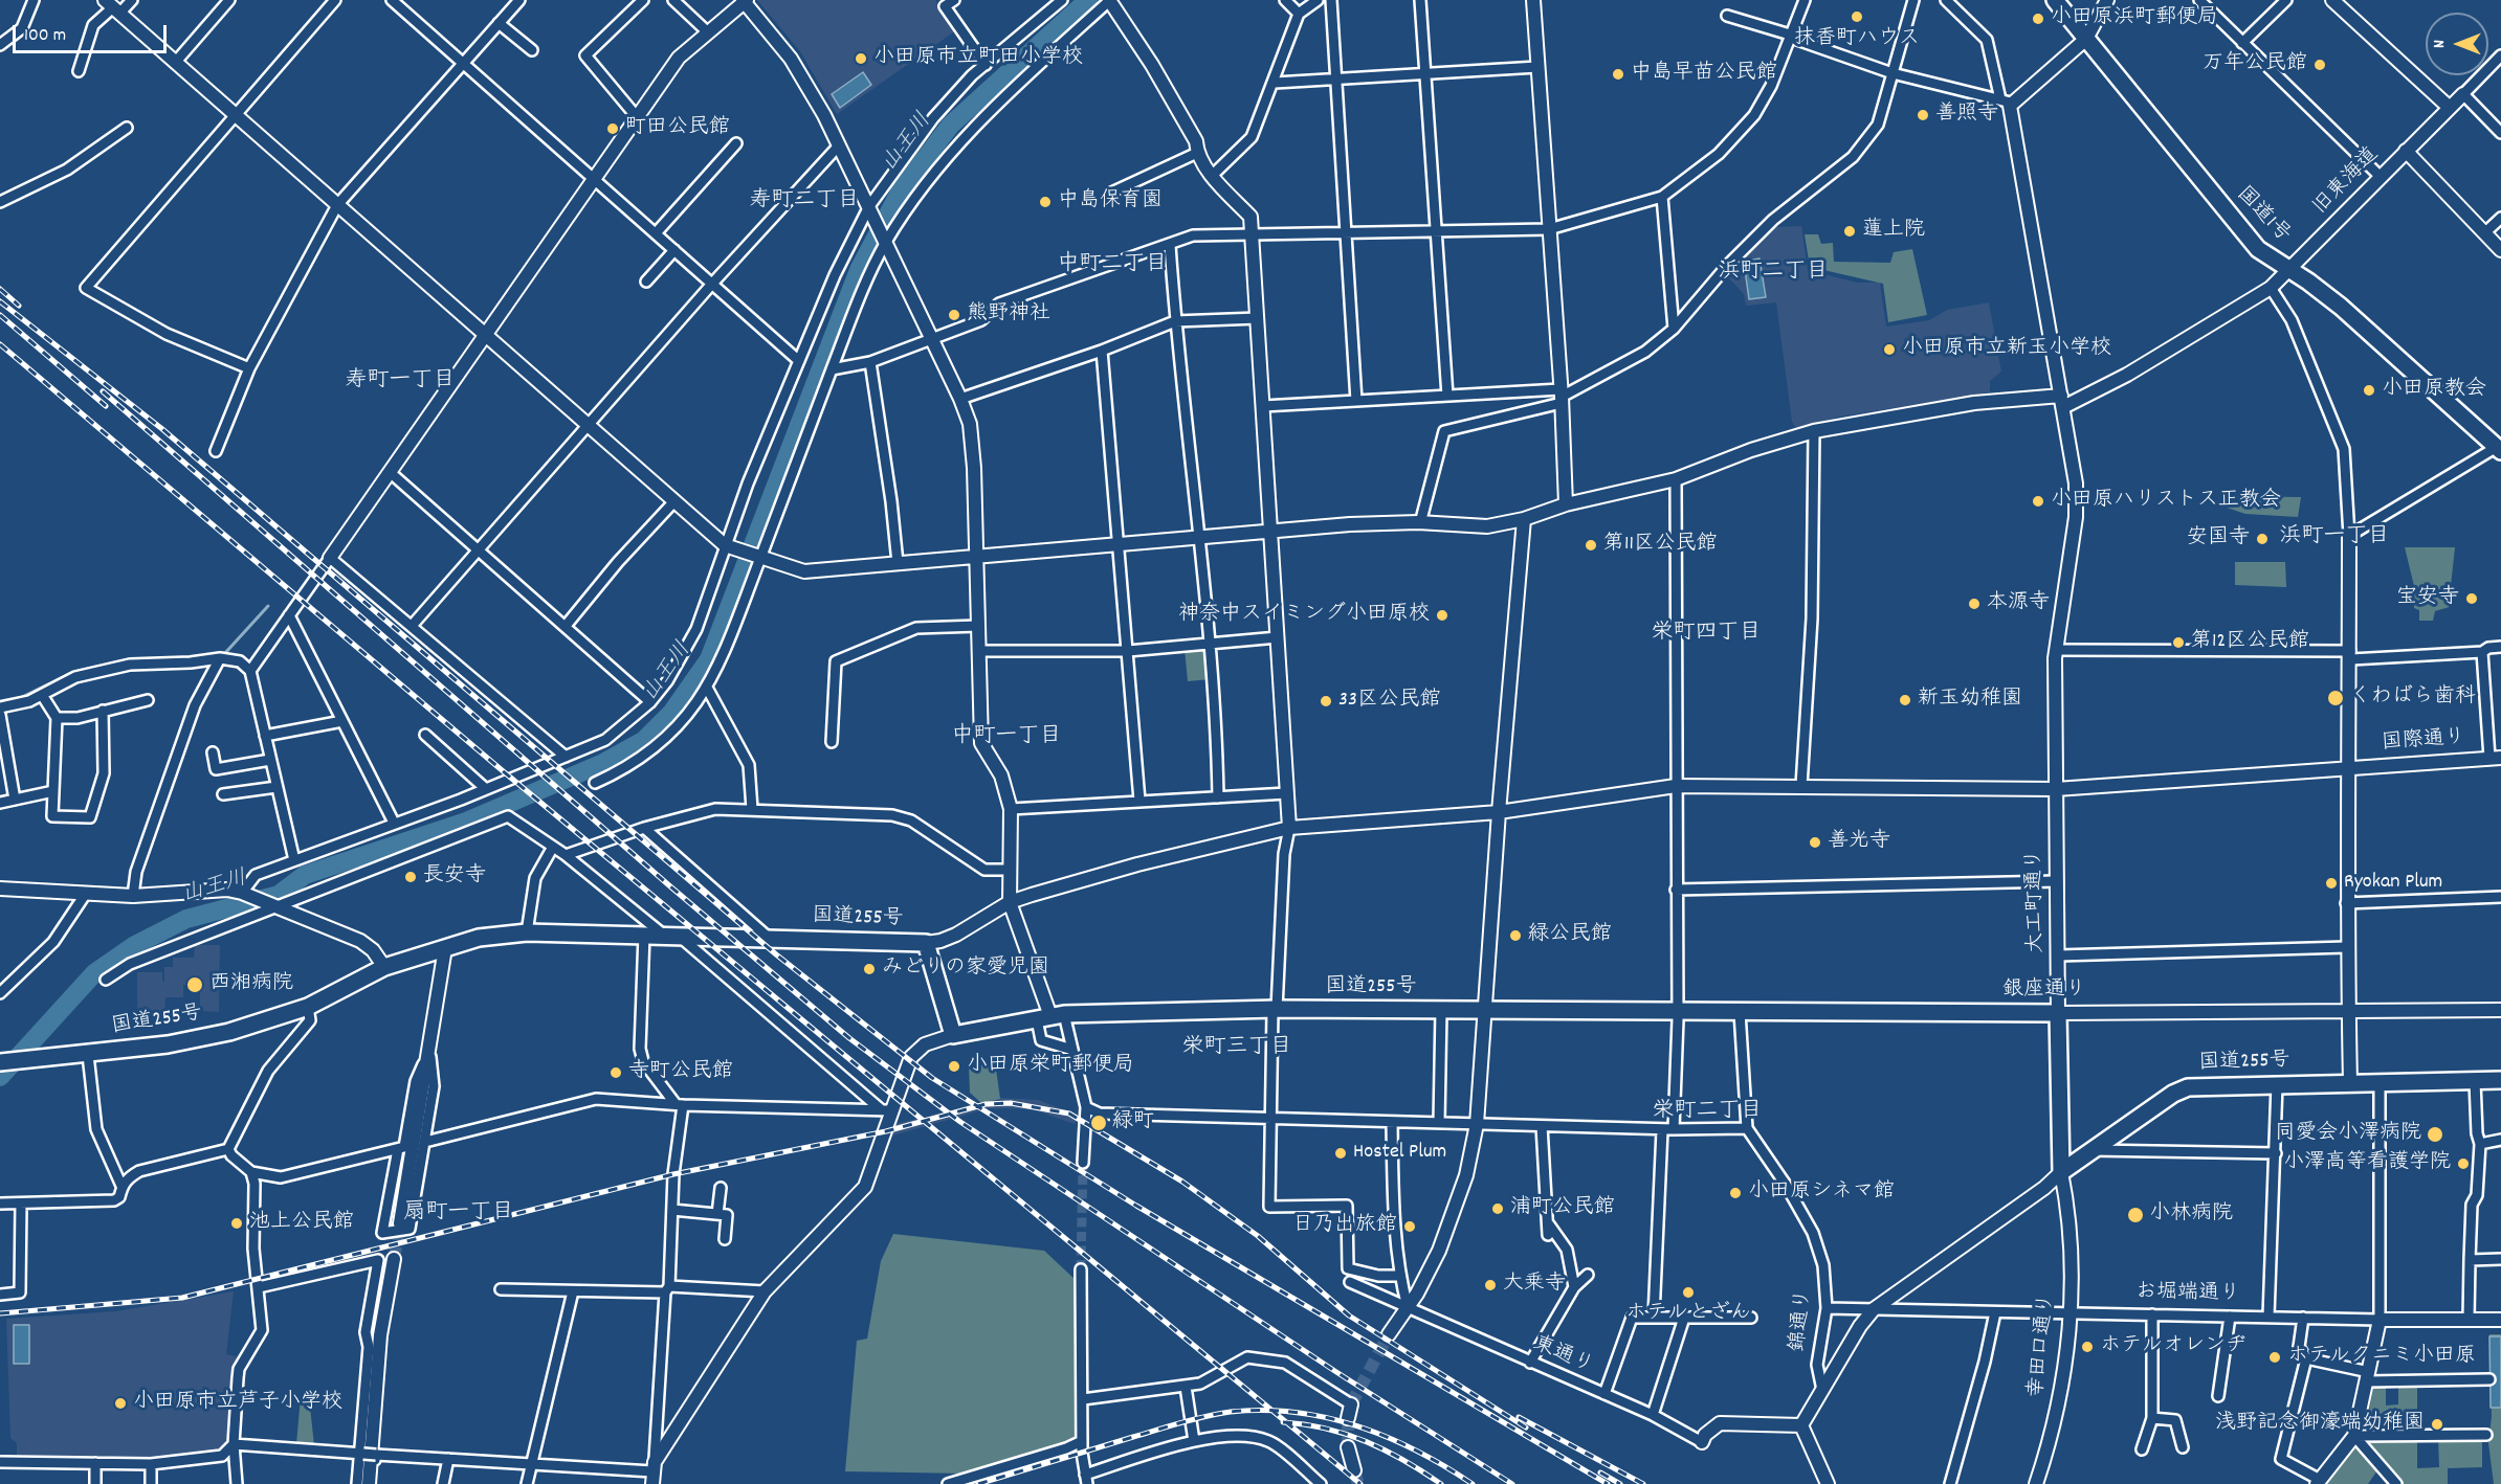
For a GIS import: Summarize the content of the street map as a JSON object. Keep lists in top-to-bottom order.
{
  "streets": {
    "highway": ["国道1号", "国道255号", "銀座通り"],
    "street": [
      "旧東海道",
      "国際通り",
      "大工町通り",
      "お堀端通り",
      "錦通り",
      "幸田口通り",
      "東通り"
    ]
  },
  "crossings": [
    ["旧東海道", "国道1号"],
    ["旧東海道", "大工町通り"],
    ["国際通り", "大工町通り"],
    ["国際通り", "国道255号"],
    ["大工町通り", "銀座通り"],
    ["国道255号", "銀座通り"],
    ["国道255号", "幸田口通り"],
    ["お堀端通り", "錦通り"],
    ["お堀端通り", "幸田口通り"]
  ],
  "districts": [
    "寿町二丁目",
    "中町二丁目",
    "浜町二丁目",
    "寿町一丁目",
    "浜町一丁目",
    "栄町四丁目",
    "中町一丁目",
    "栄町三丁目",
    "栄町二丁目",
    "扇町一丁目"
  ],
  "water": ["山王川"],
  "places": [
    "抹香町ハウス",
    "小田原浜町郵便局",
    "小田原市立町田小学校",
    "万年公民館",
    "中島早苗公民館",
    "善照寺",
    "町田公民館",
    "中島保育園",
    "蓮上院",
    "熊野神社",
    "小田原市立新玉小学校",
    "小田原教会",
    "小田原ハリストス正教会",
    "安国寺",
    "第11区公民館",
    "宝安寺",
    "本源寺",
    "神奈中スイミング小田原校",
    "第12区公民館",
    "くわばら歯科",
    "新玉幼稚園",
    "33区公民館",
    "善光寺",
    "長安寺",
    "Ryokan Plum",
    "緑公民館",
    "みどりの家愛児園",
    "西湘病院",
    "小田原栄町郵便局",
    "寺町公民館",
    "緑町",
    "同愛会小澤病院",
    "Hostel Plum",
    "小澤高等看護学院",
    "小田原シネマ館",
    "浦町公民館",
    "小林病院",
    "池上公民館",
    "日乃出旅館",
    "大乗寺",
    "ホテルとざん",
    "ホテルオレンヂ",
    "ホテルクニミ小田原",
    "小田原市立芦子小学校",
    "浅野記念御濠端幼稚園"
  ],
  "scale_bar": "100 m",
  "north": "left"
}
